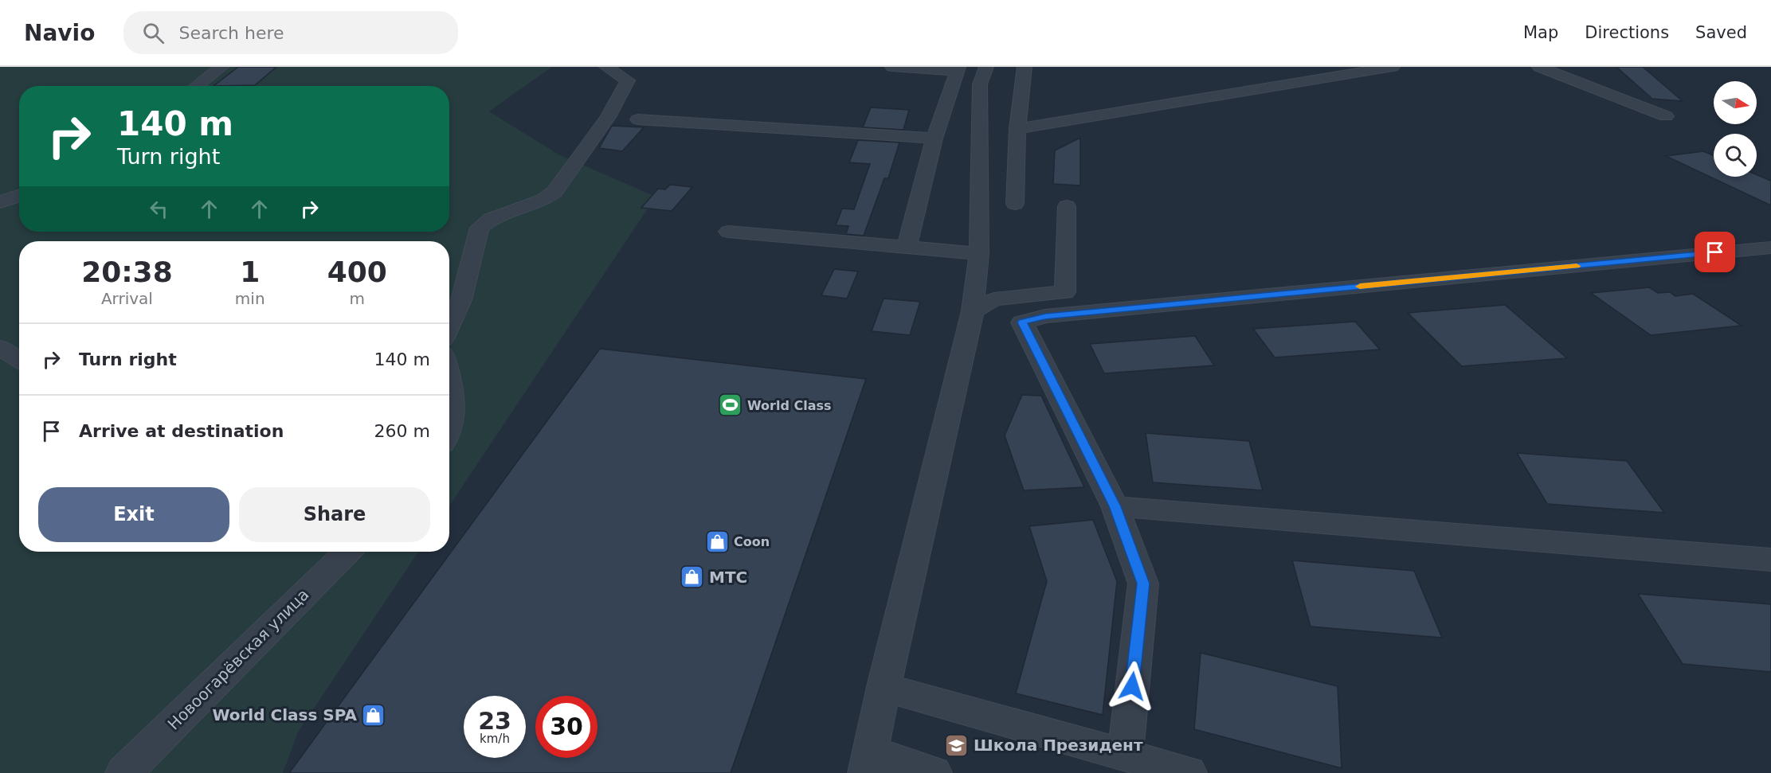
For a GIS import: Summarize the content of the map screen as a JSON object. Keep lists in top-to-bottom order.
{
  "streets": {
    "street": ["Новоогарёвская улица"]
  },
  "places": {
    "sports": ["World Class"],
    "shop": ["Coon", "МТС", "World Class SPA"],
    "school or university": ["Школа Президент"]
  },
  "north": "right",
  "page": {
    "header": "Navio",
    "search": "Search here",
    "nav": ["Map", "Directions", "Saved"],
    "turn": ["140 m", "Turn right"],
    "eta": [
      "20:38",
      "Arrival",
      "1",
      "min",
      "400",
      "m"
    ],
    "list": [
      {
        "name": "Turn right",
        "value": "140 m"
      },
      {
        "name": "Arrive at destination",
        "value": "260 m"
      }
    ],
    "buttons": ["Exit", "Share"],
    "speed": "23 km/h",
    "limit": "30"
  }
}
